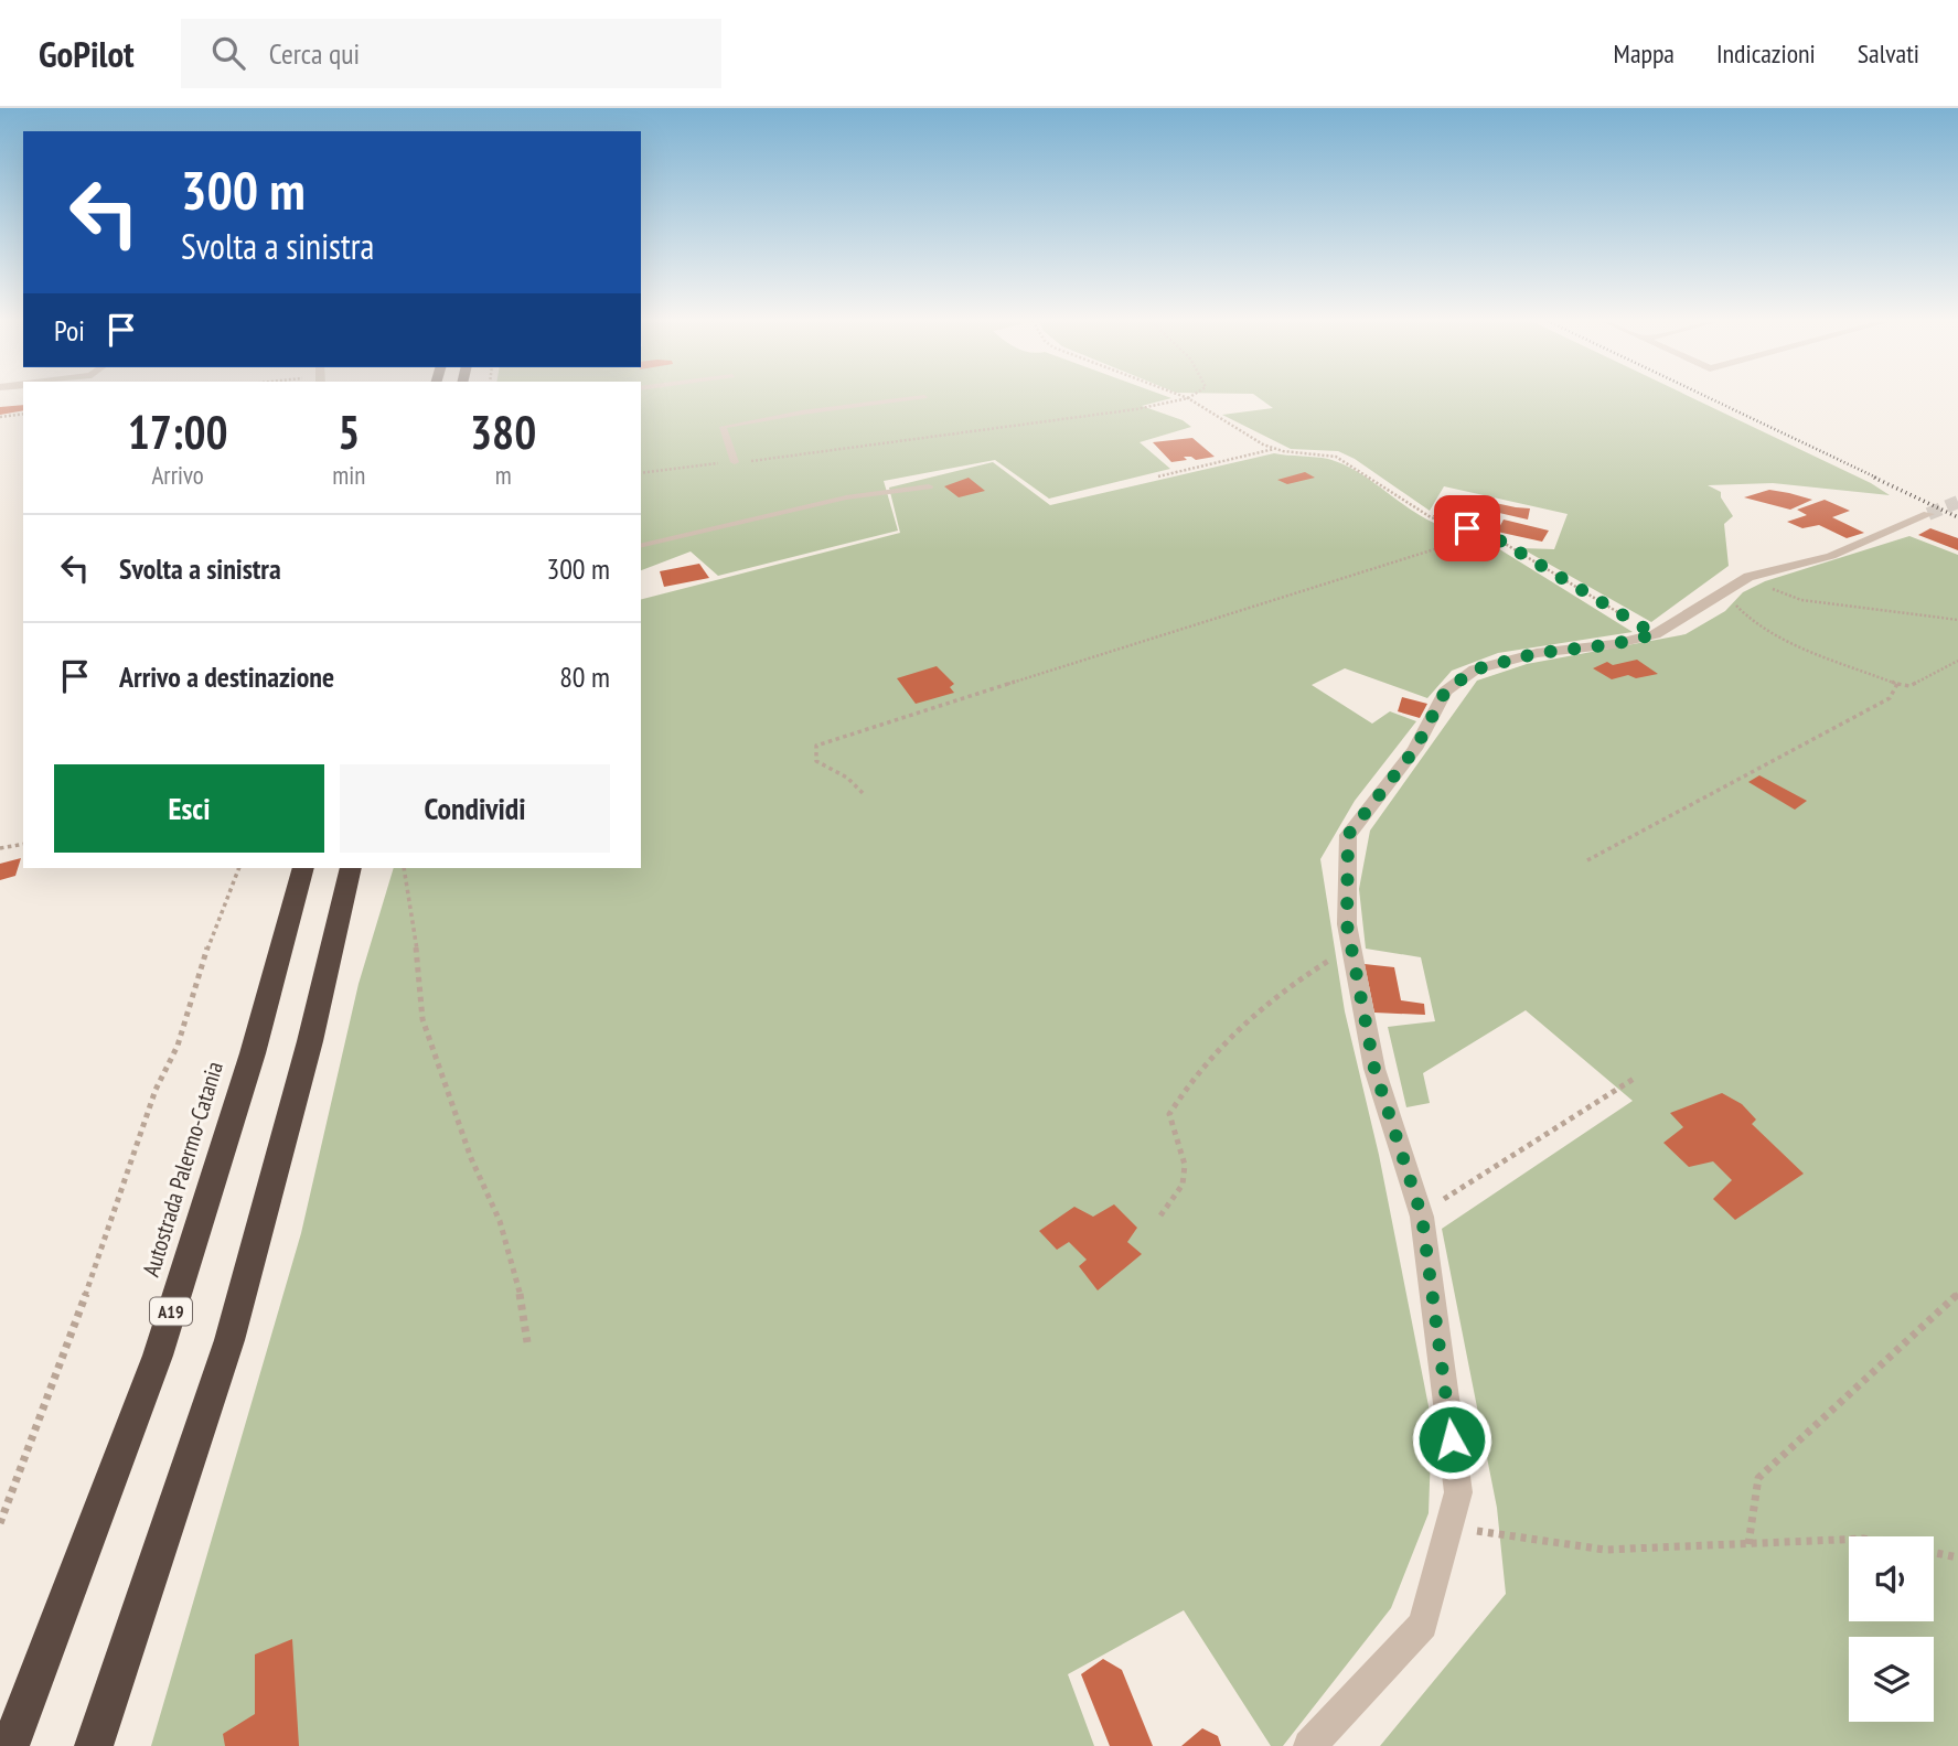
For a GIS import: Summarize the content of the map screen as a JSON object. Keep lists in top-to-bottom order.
{
  "streets": {
    "highway": ["Autostrada Palermo-Catania", "A19"]
  },
  "page": {
    "header": "GoPilot",
    "search": "Cerca qui",
    "nav": ["Mappa", "Indicazioni", "Salvati"],
    "turn": ["300 m", "Svolta a sinistra"],
    "then": "Poi",
    "eta": [
      "17:00",
      "Arrivo",
      "5",
      "min",
      "380",
      "m"
    ],
    "list": [
      {
        "name": "Svolta a sinistra",
        "value": "300 m"
      },
      {
        "name": "Arrivo a destinazione",
        "value": "80 m"
      }
    ],
    "buttons": ["Esci", "Condividi"]
  }
}
